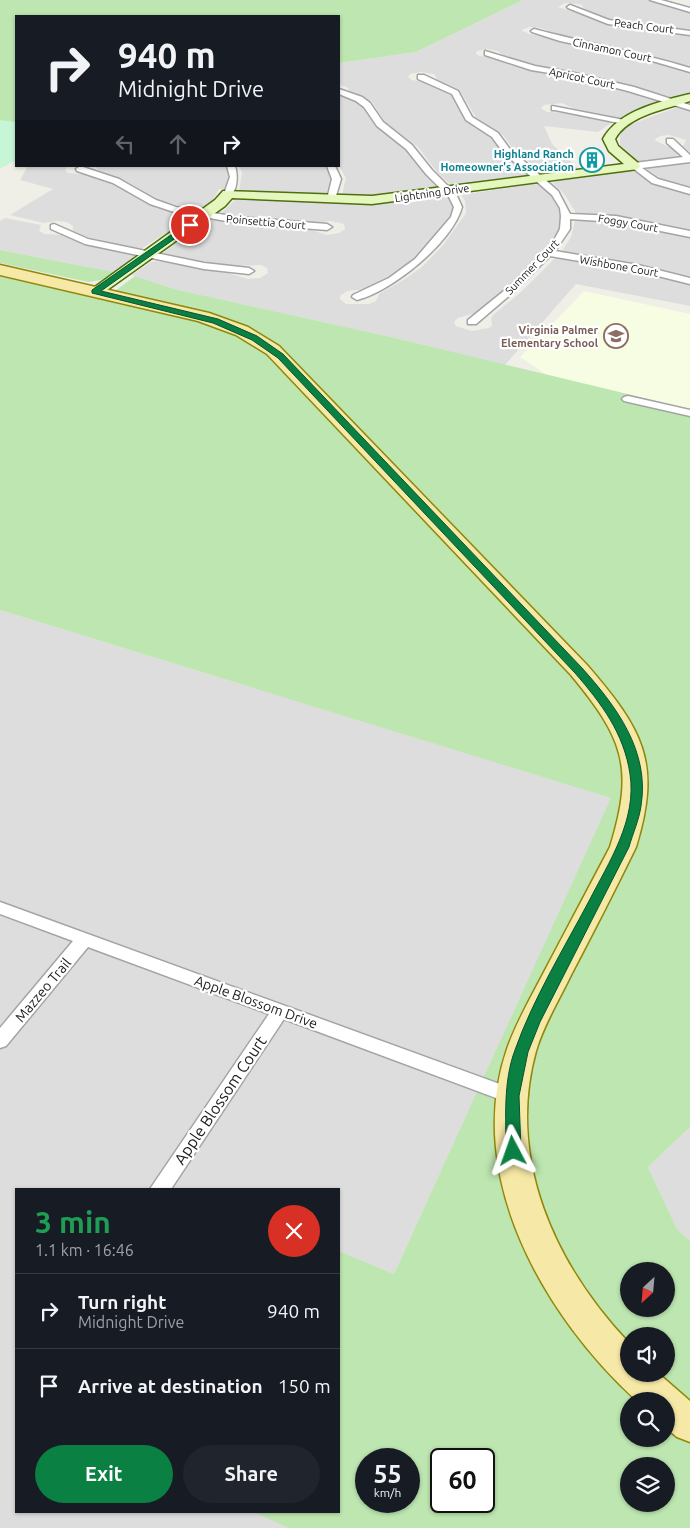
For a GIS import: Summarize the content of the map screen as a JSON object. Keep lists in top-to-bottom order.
{
  "streets": {
    "main road": ["Lightning Drive"],
    "street": [
      "Peach Court",
      "Cinnamon Court",
      "Apricot Court",
      "Poinsettia Court",
      "Foggy Court",
      "Wishbone Court",
      "Summer Court",
      "Mazzeo Trail",
      "Apple Blossom Drive",
      "Apple Blossom Court"
    ]
  },
  "crossings": [
    ["Foggy Court", "Summer Court"],
    ["Wishbone Court", "Summer Court"],
    ["Mazzeo Trail", "Apple Blossom Drive"],
    ["Apple Blossom Drive", "Apple Blossom Court"]
  ],
  "places": {
    "building": ["Highland Ranch Homeowner's Association"],
    "school or university": ["Virginia Palmer Elementary School"]
  },
  "north": "bottom left",
  "page": {
    "turn": ["940 m", "Midnight Drive"],
    "heading": ["3 min", "1.1 km · 16:46"],
    "list": [
      {
        "name": "Turn right",
        "note": "Midnight Drive",
        "value": "940 m"
      },
      {
        "name": "Arrive at destination",
        "value": "150 m"
      }
    ],
    "buttons": ["Exit", "Share"],
    "speed": "55 km/h",
    "limit": "60"
  }
}
